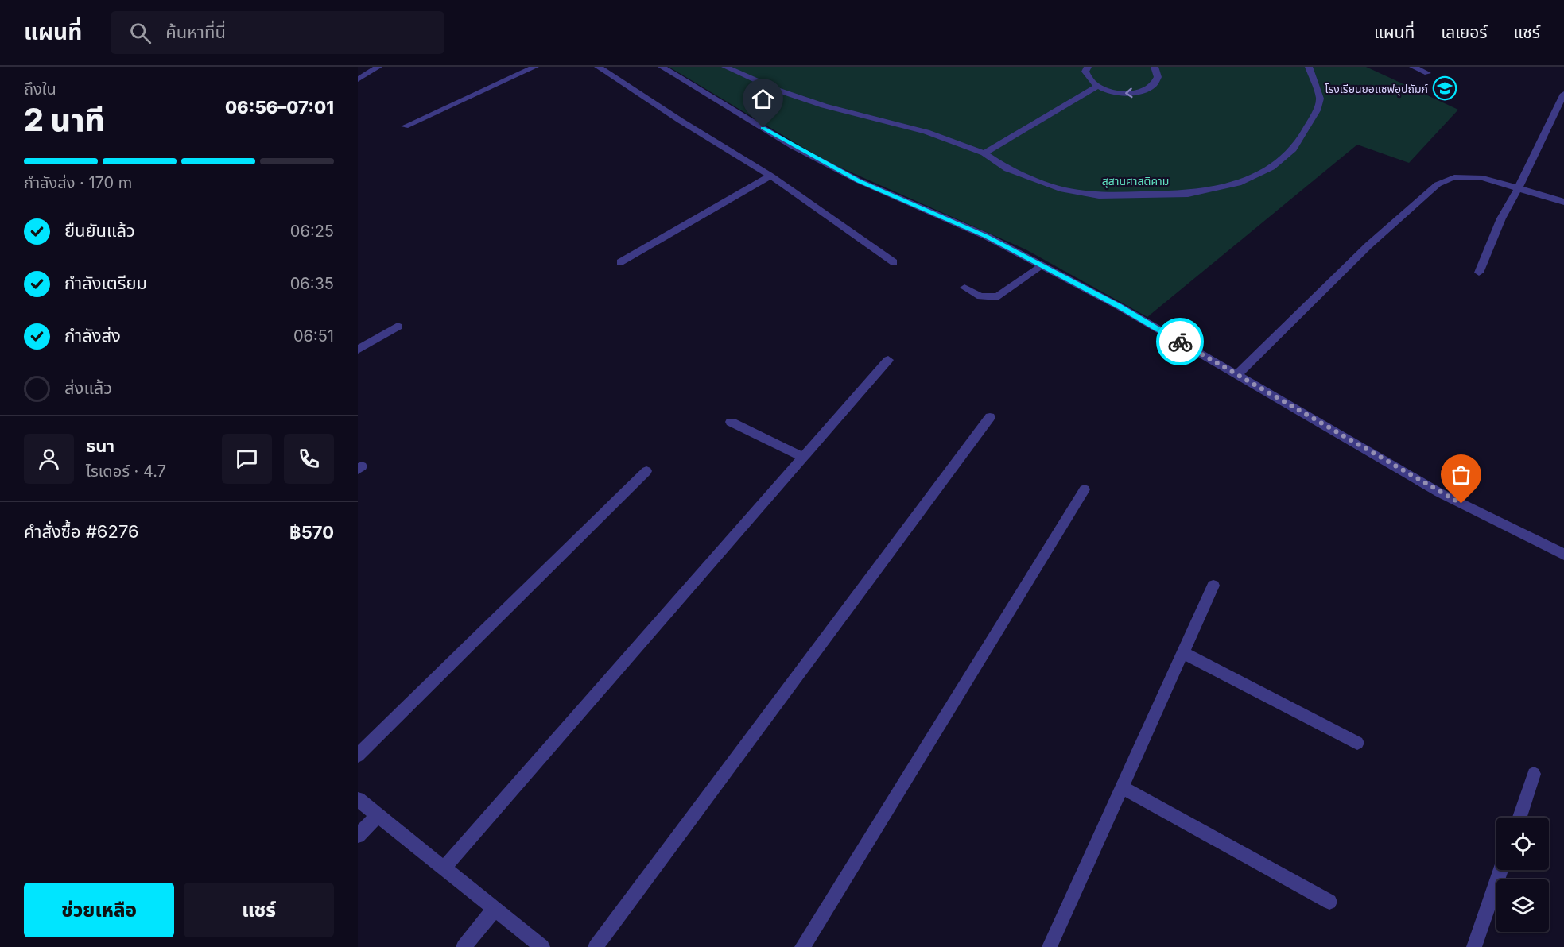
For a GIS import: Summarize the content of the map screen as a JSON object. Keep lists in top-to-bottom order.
{
  "parks": ["สุสานศาสติคาม"],
  "places": {
    "school or university": ["โรงเรียนยอแซฟอุปถัมภ์"]
  },
  "page": {
    "header": "แผนที่",
    "search": "ค้นหาที่นี่",
    "nav": ["แผนที่", "เลเยอร์", "แชร์"],
    "heading": ["2 นาที", "ถึงใน", "06:56–07:01"],
    "panel": [
      "ธนา",
      "ไรเดอร์ · 4.7",
      "คำสั่งซื้อ #6276",
      "฿570"
    ],
    "bar": "กำลังส่ง · 170 m",
    "list": [
      ["ยืนยันแล้ว", "06:25"],
      ["กำลังเตรียม", "06:35"],
      ["กำลังส่ง", "06:51"],
      "ส่งแล้ว"
    ],
    "buttons": ["ช่วยเหลือ", "แชร์"]
  }
}
